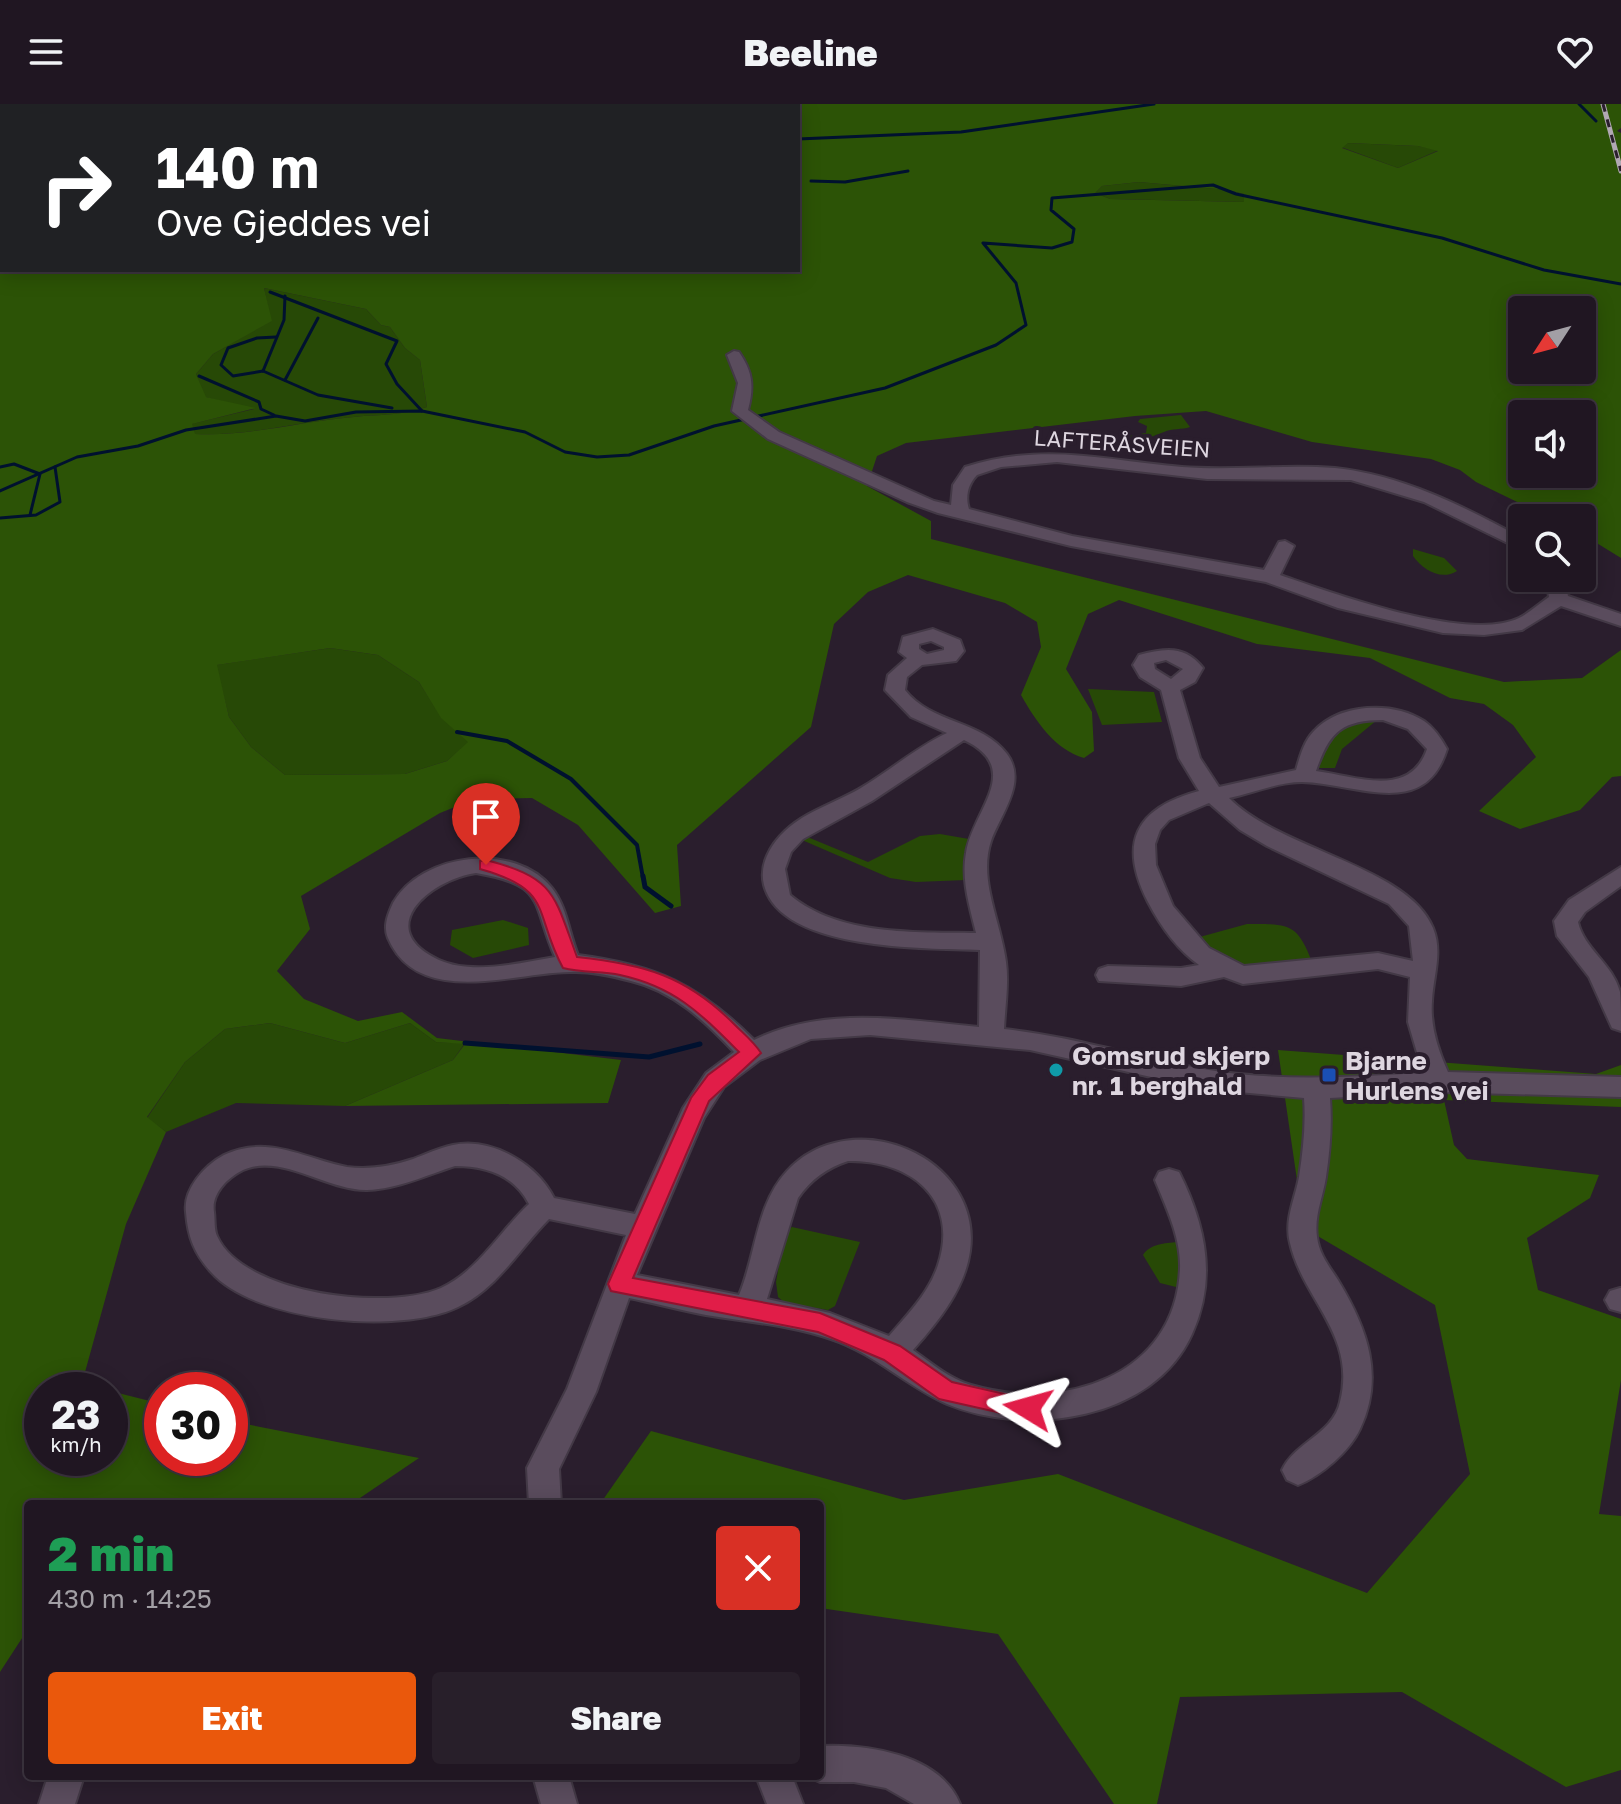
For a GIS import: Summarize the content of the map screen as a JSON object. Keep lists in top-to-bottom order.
{
  "streets": {
    "street": ["LAFTERÅSVEIEN"]
  },
  "places": {
    "other": ["Gomsrud skjerp nr. 1 berghald"],
    "transit": ["Bjarne Hurlens vei"]
  },
  "north": "bottom left",
  "page": {
    "header": "Beeline",
    "turn": ["140 m", "Ove Gjeddes vei"],
    "speed": "23 km/h",
    "limit": "30",
    "heading": ["2 min", "430 m · 14:25"],
    "buttons": ["Exit", "Share"]
  }
}
